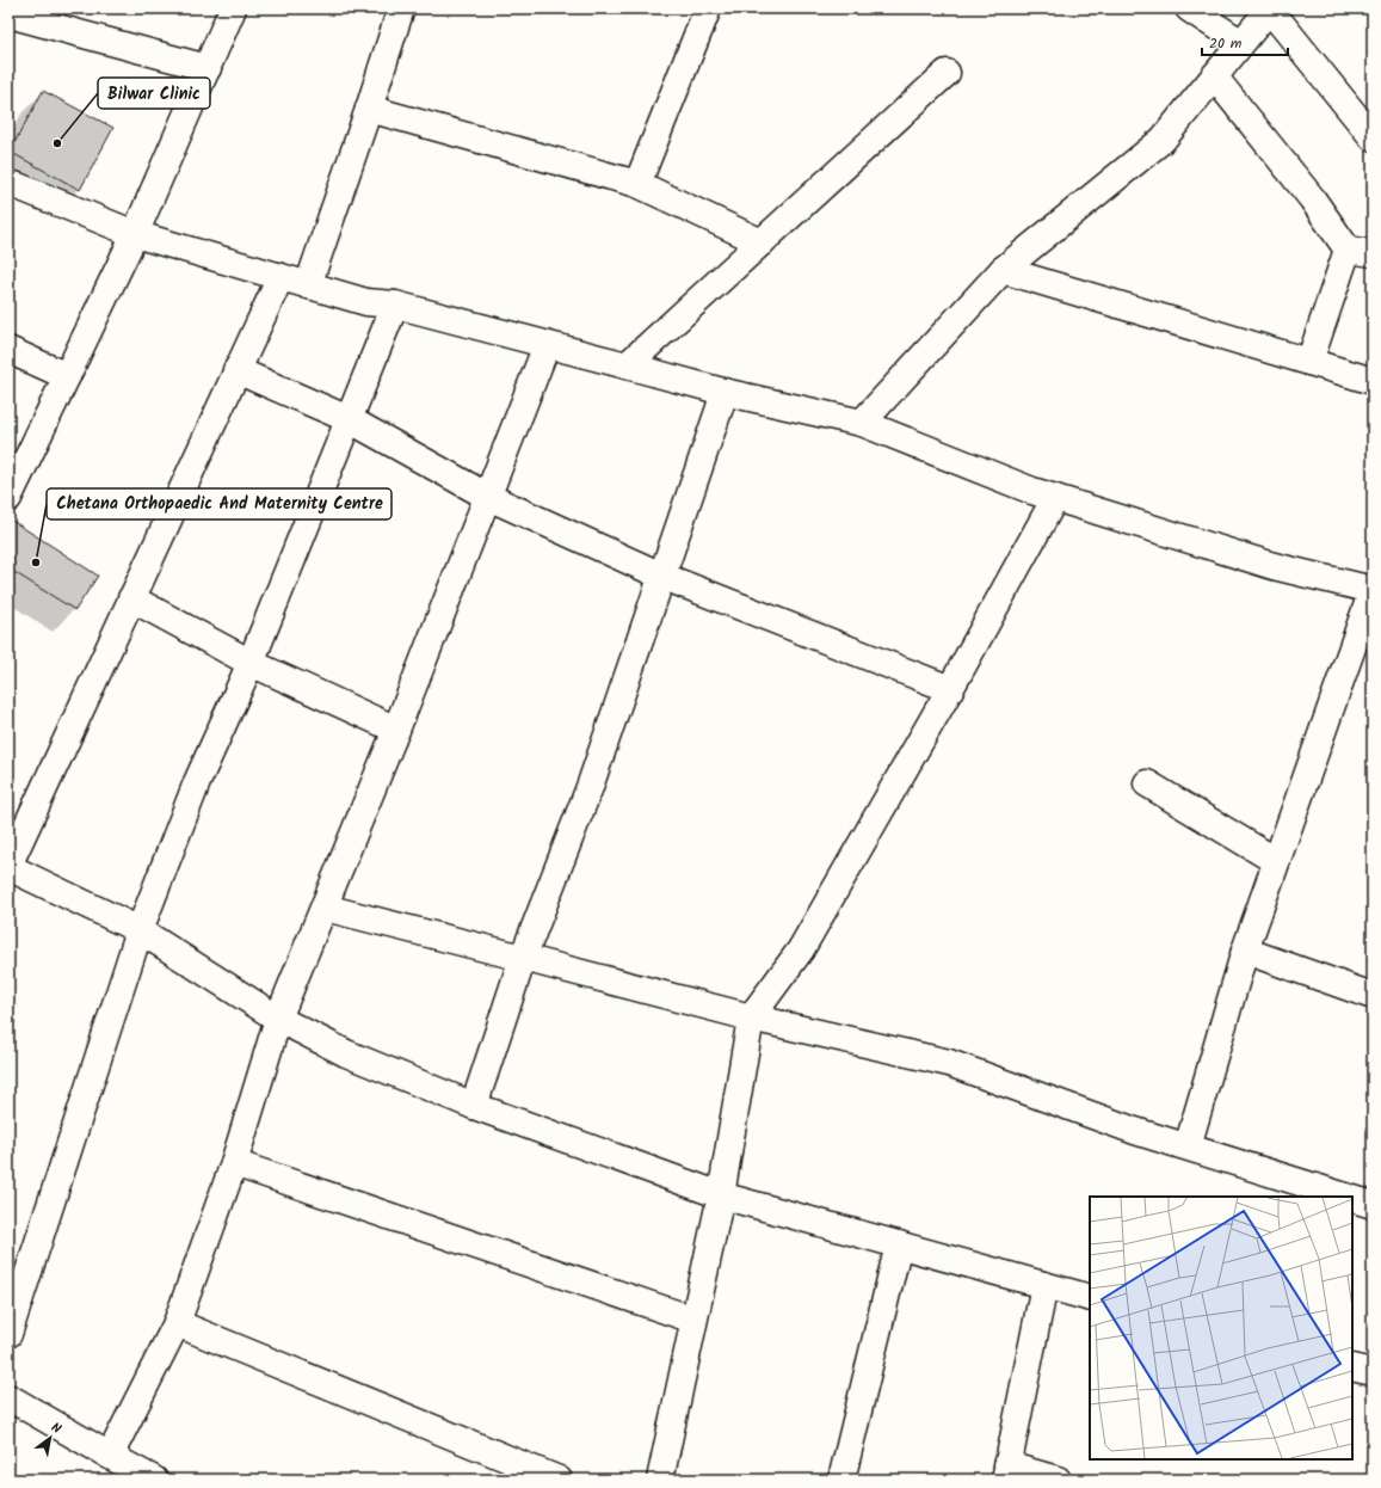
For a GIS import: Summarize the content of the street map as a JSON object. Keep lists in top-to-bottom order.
{
  "places": ["Bilwar Clinic", "Chetana Orthopaedic And Maternity Centre"],
  "scale_bar": "20 m",
  "north": "top right"
}
